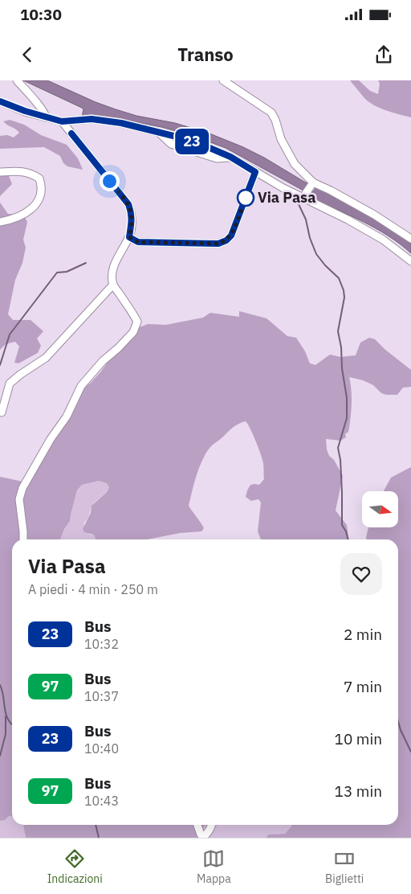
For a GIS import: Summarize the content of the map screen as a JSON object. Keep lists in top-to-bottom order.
{
  "places": ["Via Pasa"],
  "lines": ["bus line 23"],
  "north": "right",
  "page": {
    "status": "10:30",
    "header": "Transo",
    "on_map": "23",
    "heading": ["Via Pasa", "A piedi · 4 min · 250 m"],
    "list": [
      {
        "mark": "23",
        "name": "Bus",
        "note": "10:32",
        "value": "2 min"
      },
      {
        "mark": "97",
        "name": "Bus",
        "note": "10:37",
        "value": "7 min"
      },
      {
        "mark": "23",
        "name": "Bus",
        "note": "10:40",
        "value": "10 min"
      },
      {
        "mark": "97",
        "name": "Bus",
        "note": "10:43",
        "value": "13 min"
      }
    ],
    "tabs": ["Indicazioni", "Mappa", "Biglietti"]
  }
}
